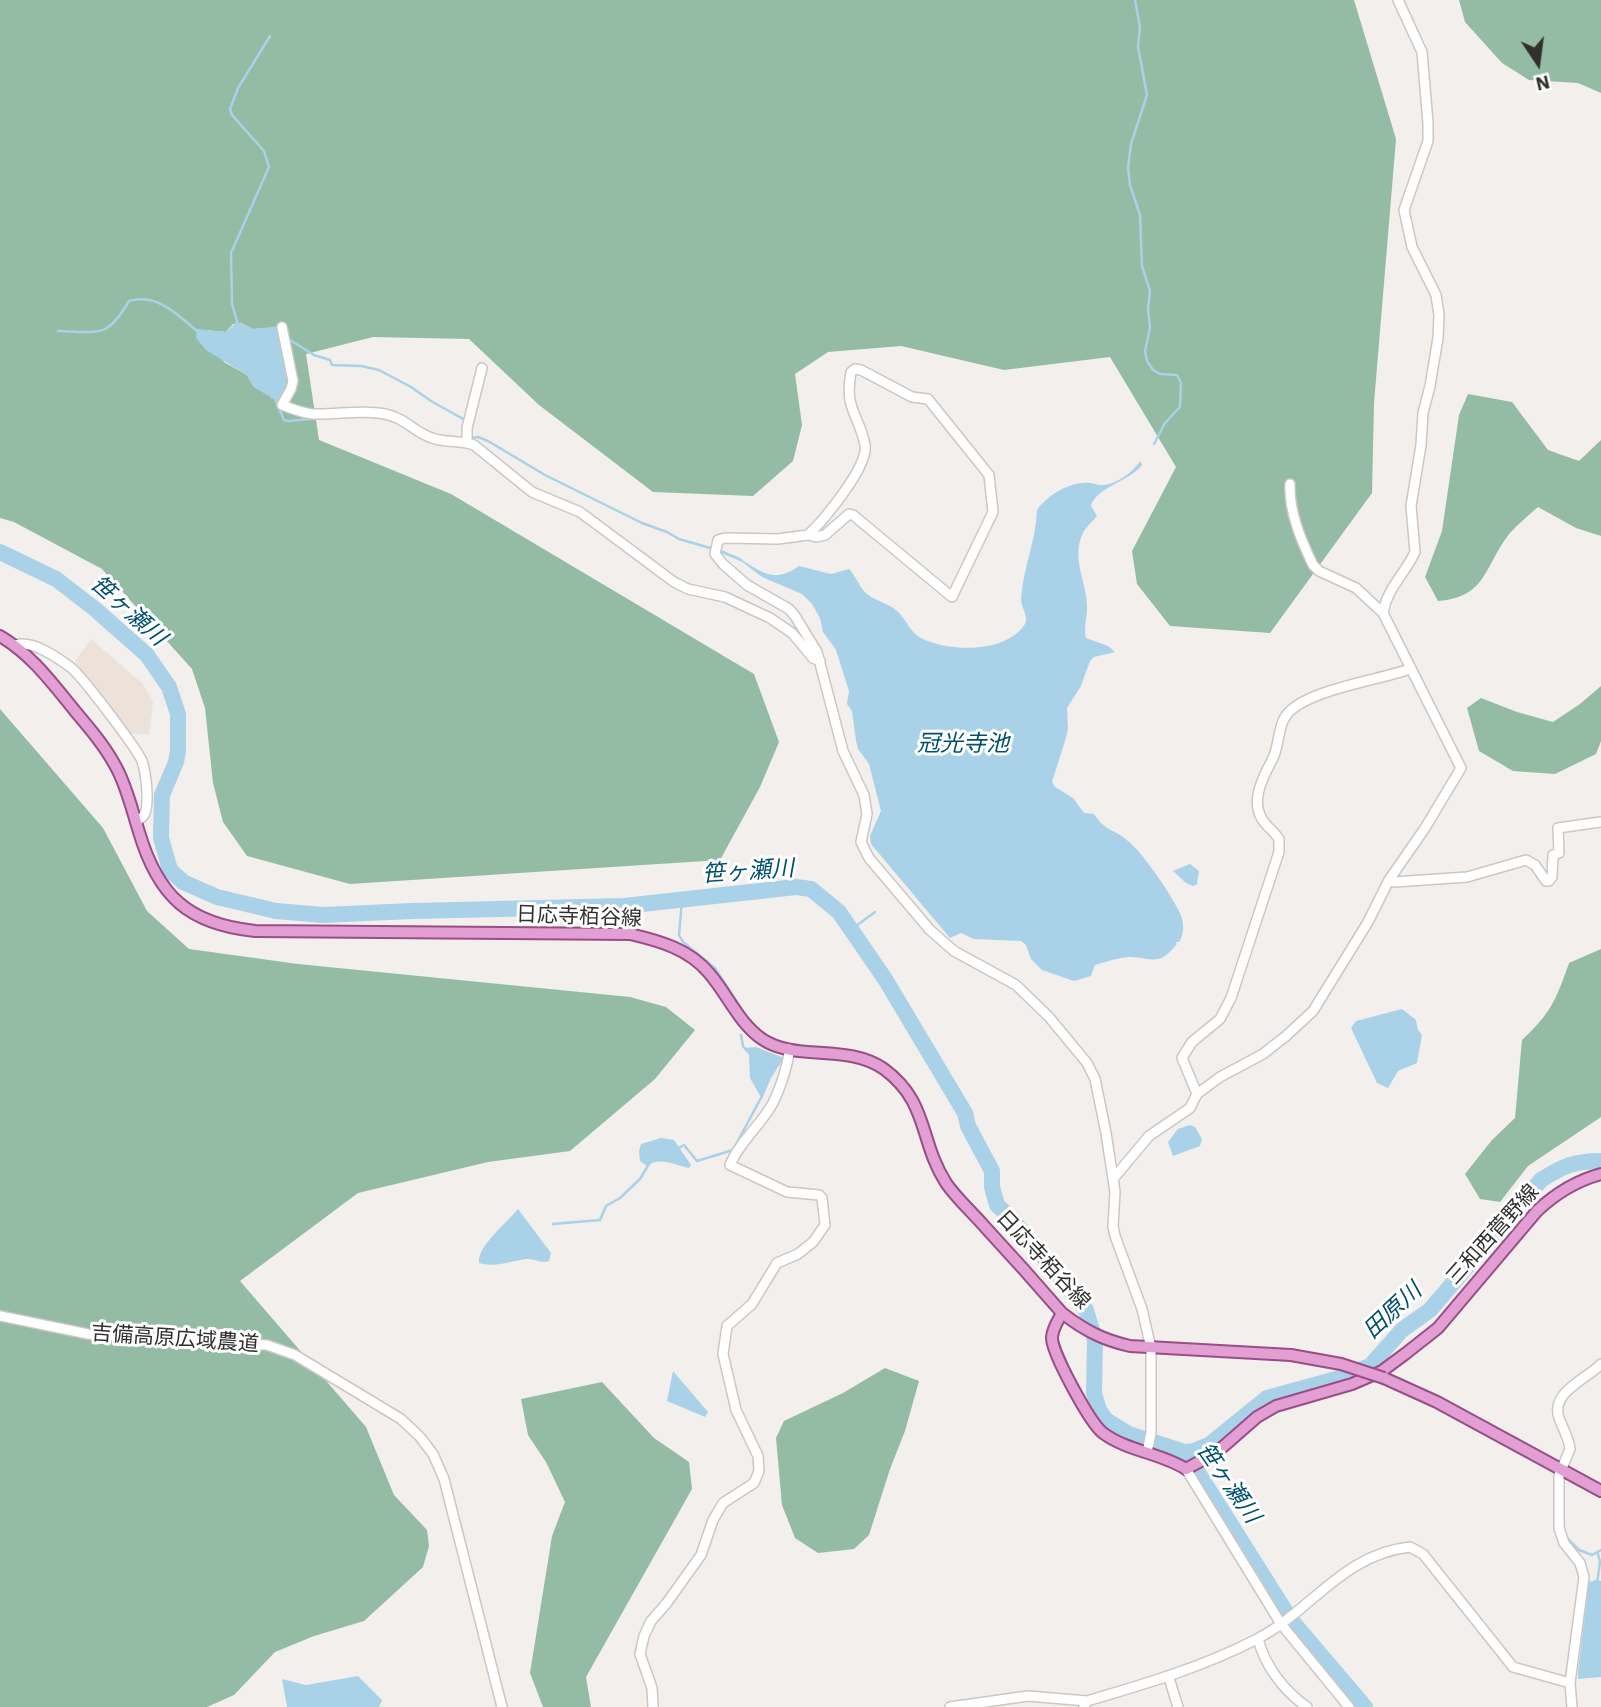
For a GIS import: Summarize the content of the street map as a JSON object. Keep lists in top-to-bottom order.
{
  "streets": {
    "main road": ["日応寺栢谷線", "三和西菅野線"],
    "street": ["吉備高原広域農道"]
  },
  "water": ["笹ヶ瀬川", "冠光寺池", "田原川"],
  "north": "bottom"
}
